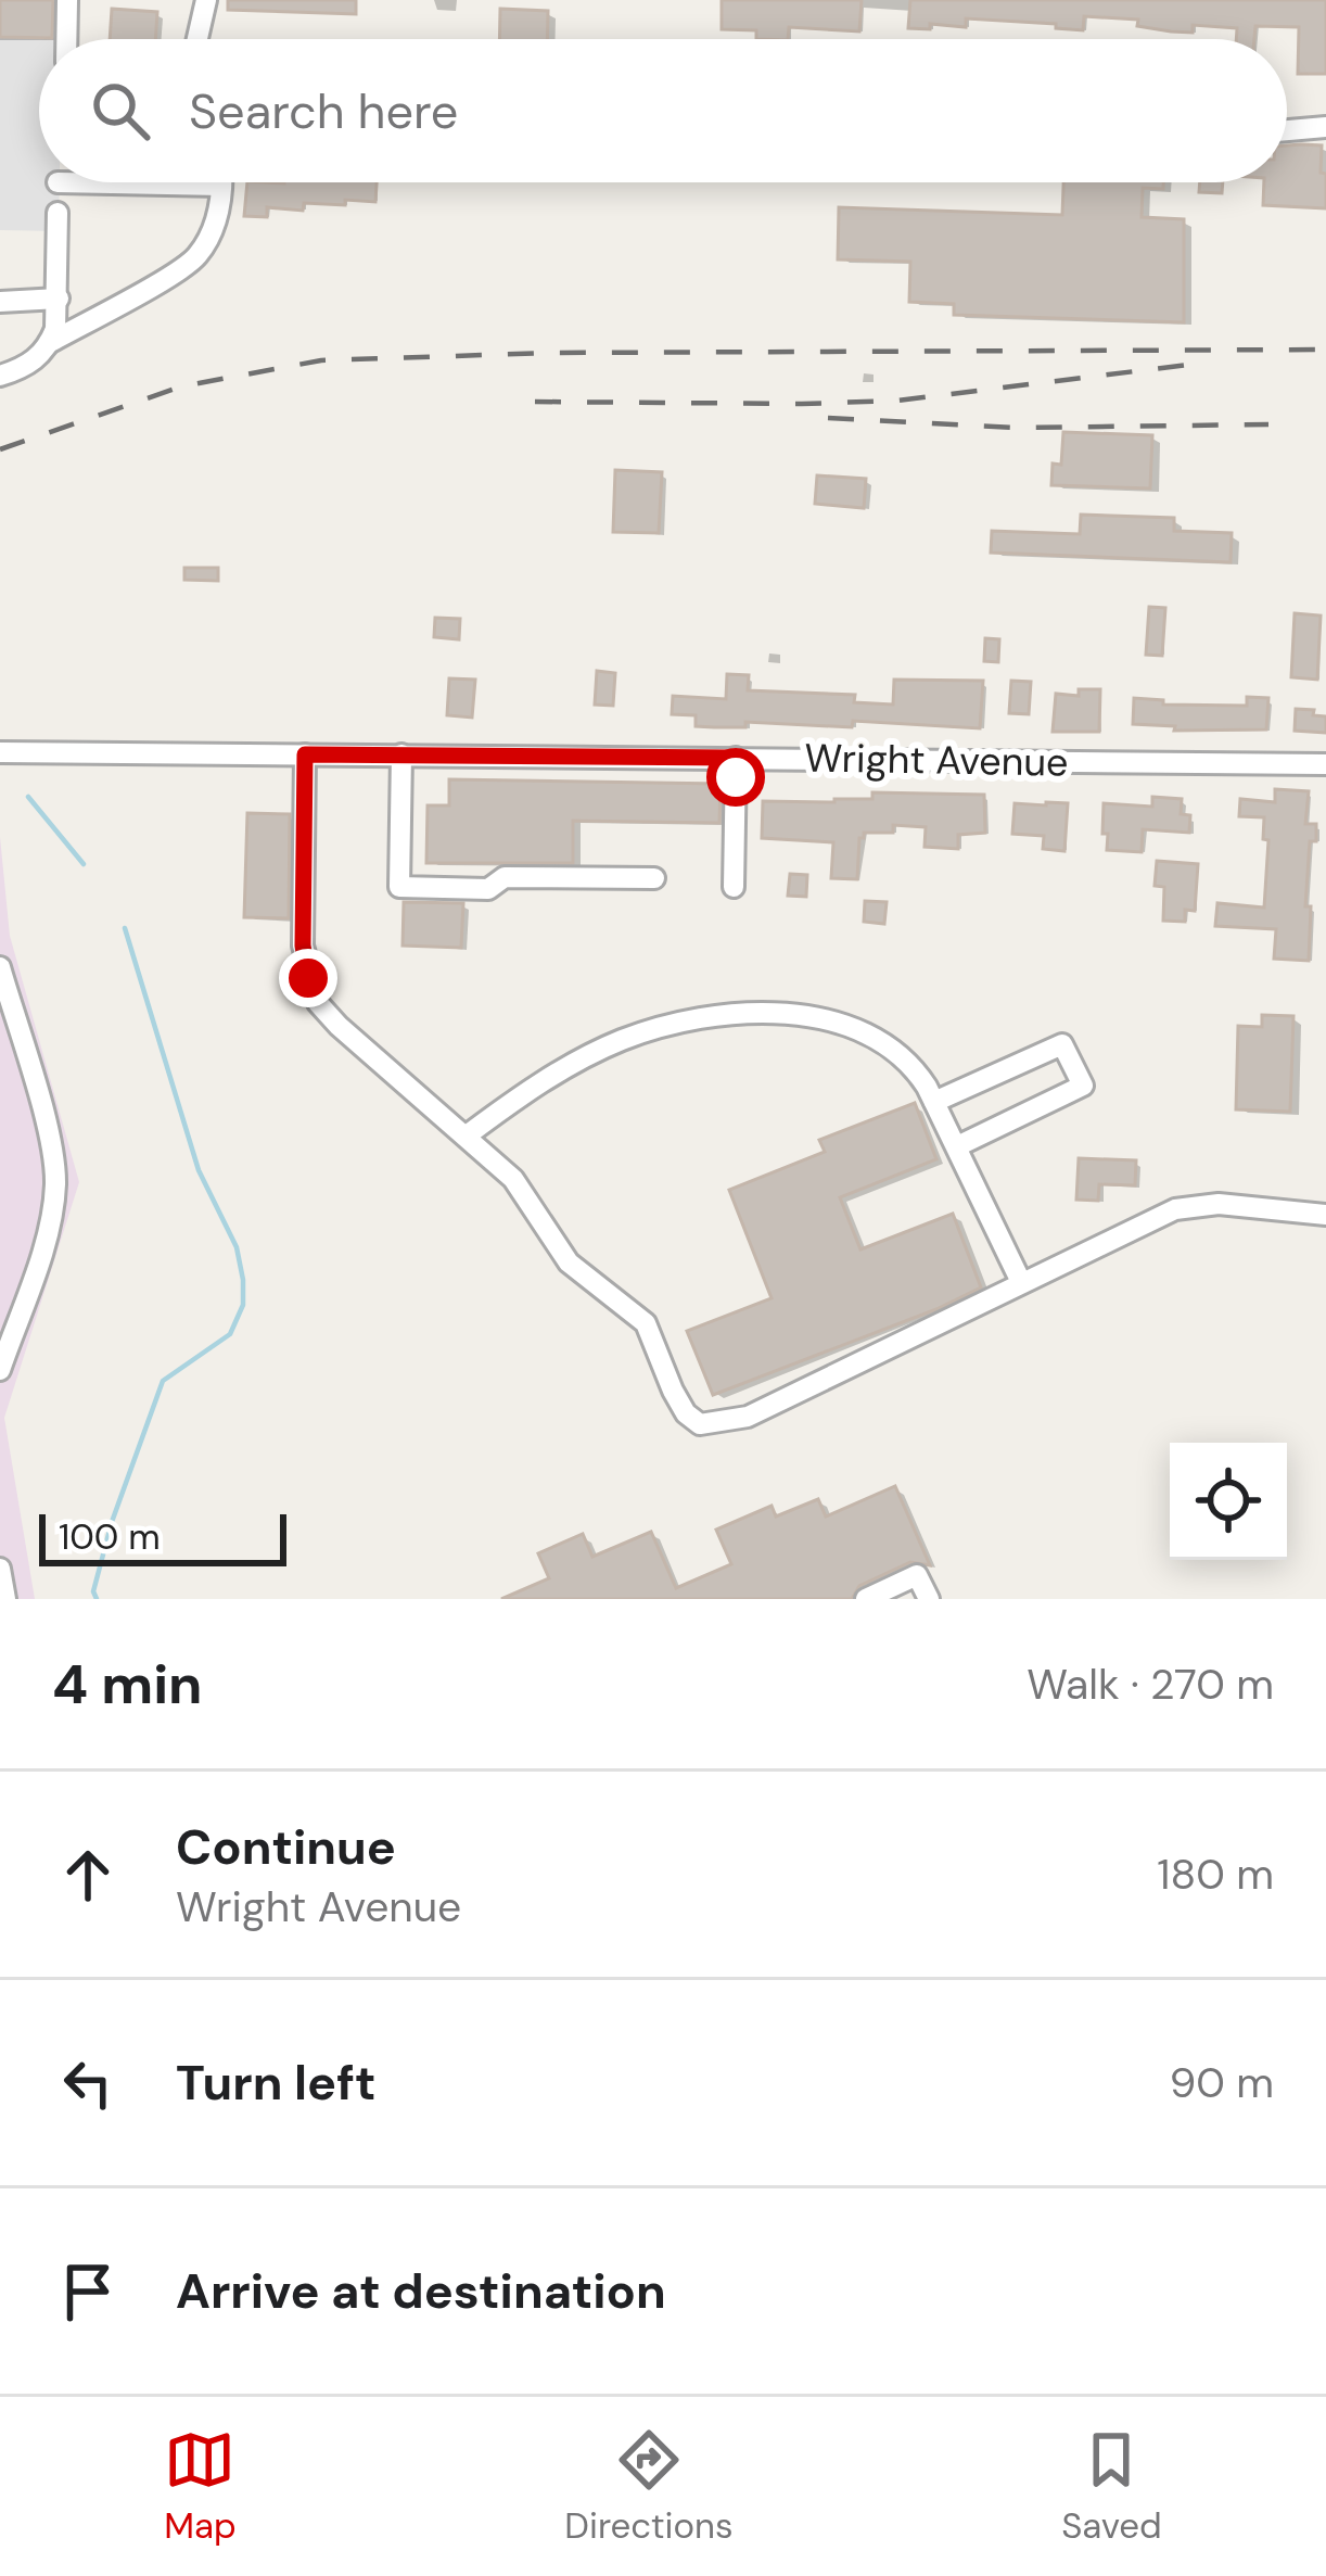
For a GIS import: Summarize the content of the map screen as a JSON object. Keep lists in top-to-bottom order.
{
  "streets": {
    "street": ["Wright Avenue"]
  },
  "scale_bar": "100 m",
  "page": {
    "search": "Search here",
    "scale": "100 m",
    "heading": ["4 min", "Walk · 270 m"],
    "list": [
      ["Continue", "Wright Avenue", "180 m"],
      ["Turn left", "90 m"],
      "Arrive at destination"
    ],
    "nav": ["Map", "Directions", "Saved"]
  }
}
